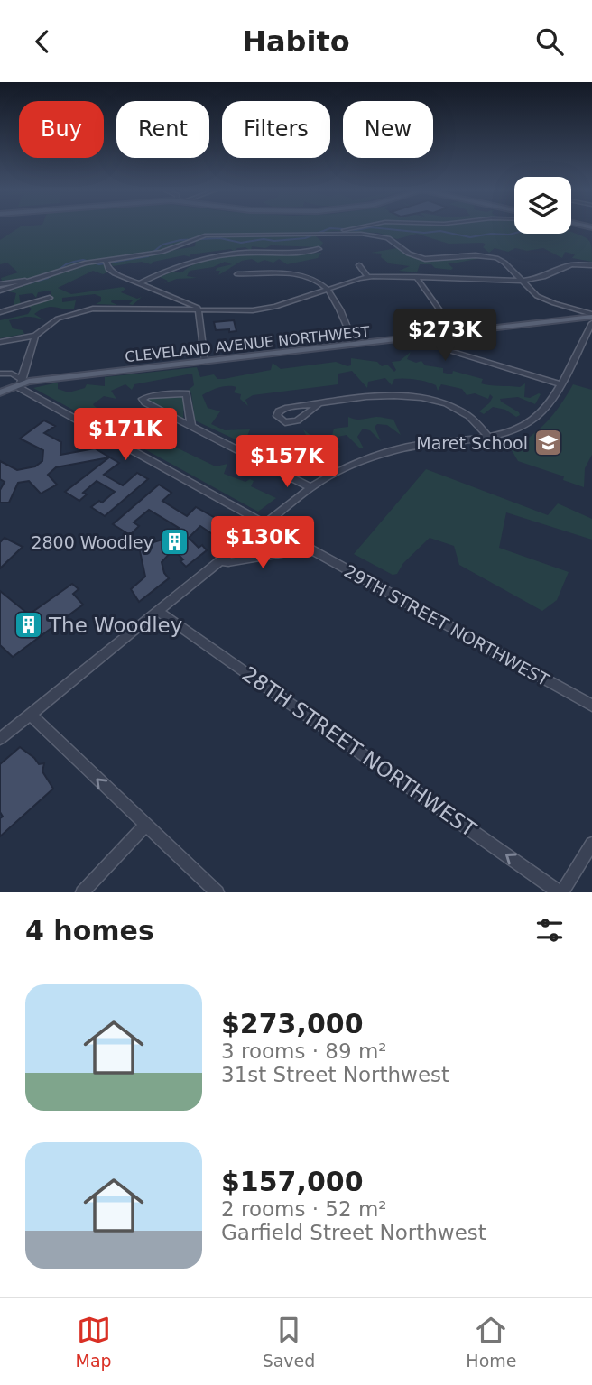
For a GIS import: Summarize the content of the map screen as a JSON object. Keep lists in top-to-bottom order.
{
  "streets": {
    "main road": ["CLEVELAND AVENUE NORTHWEST"],
    "street": ["29TH STREET NORTHWEST", "28TH STREET NORTHWEST"]
  },
  "crossings": [
    ["CLEVELAND AVENUE NORTHWEST", "29TH STREET NORTHWEST"]
  ],
  "one_way": ["28TH STREET NORTHWEST"],
  "places": {
    "school or university": ["Maret School"],
    "building": ["2800 Woodley", "The Woodley"]
  },
  "page": {
    "header": "Habito",
    "chip": [
      "Buy",
      "Rent",
      "Filters",
      "New"
    ],
    "price": [
      "$273K",
      "$171K",
      "$157K",
      "$130K"
    ],
    "heading": "4 homes",
    "list": [
      {
        "name": "$273,000",
        "note": "3 rooms · 89 m² · 31st Street Northwest"
      },
      {
        "name": "$157,000",
        "note": "2 rooms · 52 m² · Garfield Street Northwest"
      }
    ],
    "tabs": ["Map", "Saved", "Home"]
  }
}
